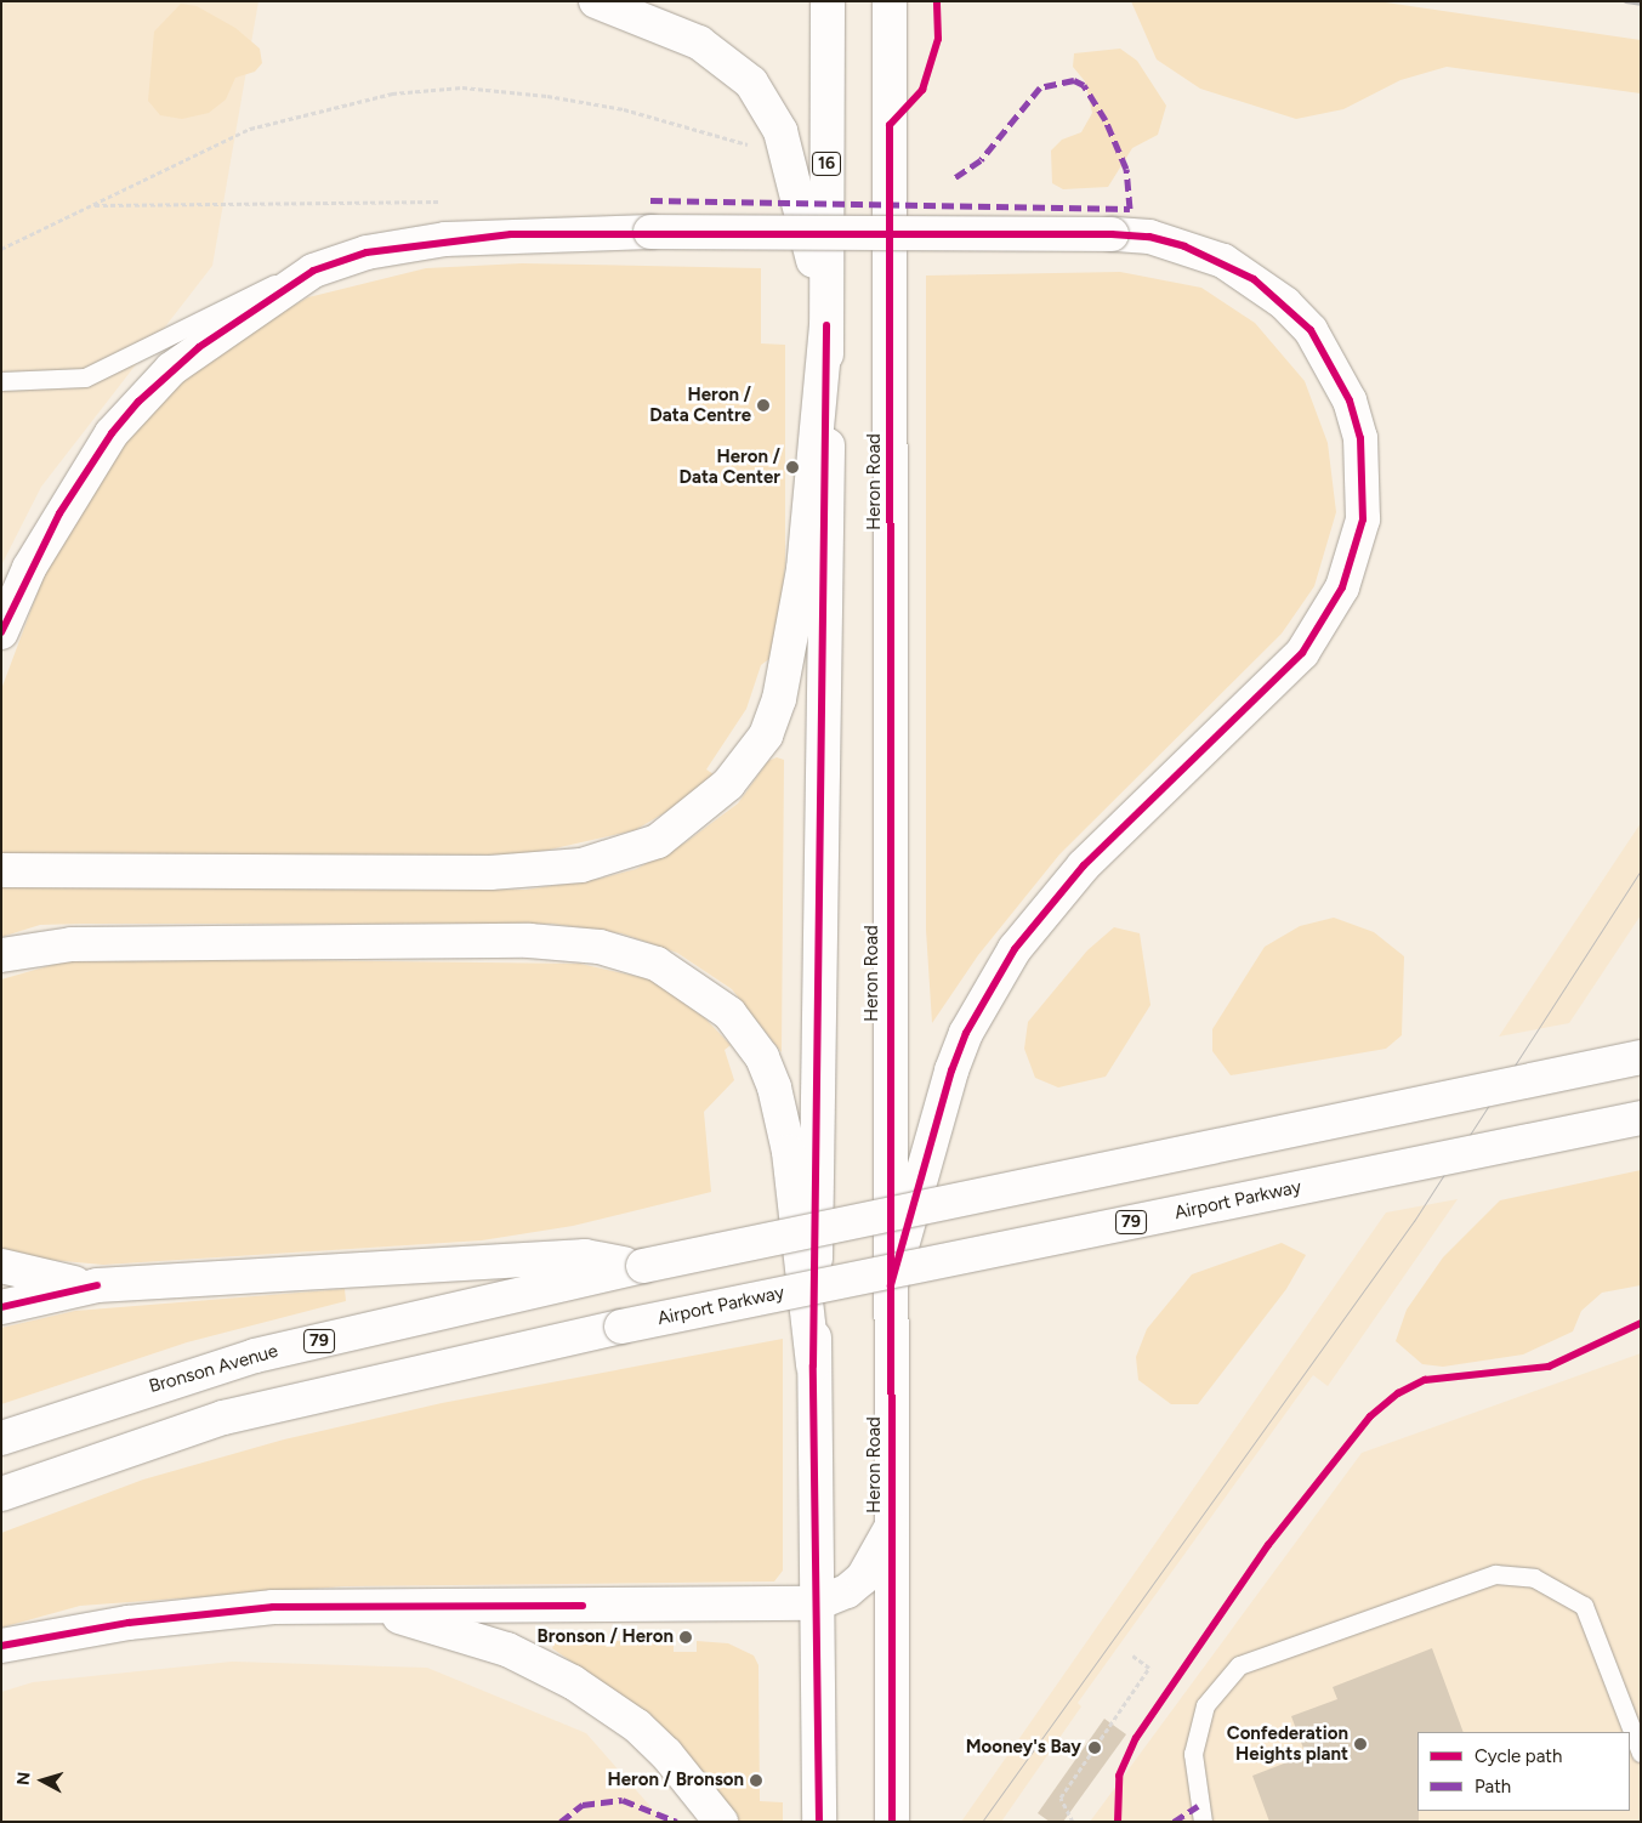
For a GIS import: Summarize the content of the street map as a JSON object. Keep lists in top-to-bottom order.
{
  "streets": {
    "main road": [
      "16",
      "Heron Road",
      "Airport Parkway",
      "79",
      "Bronson Avenue"
    ]
  },
  "crossings": [
    ["79", "Bronson Avenue"]
  ],
  "places": [
    "Heron / Data Centre",
    "Heron / Data Center",
    "Bronson / Heron",
    "Confederation Heights plant",
    "Mooney's Bay",
    "Heron / Bronson"
  ],
  "legend": ["Cycle path", "Path"],
  "north": "left"
}
